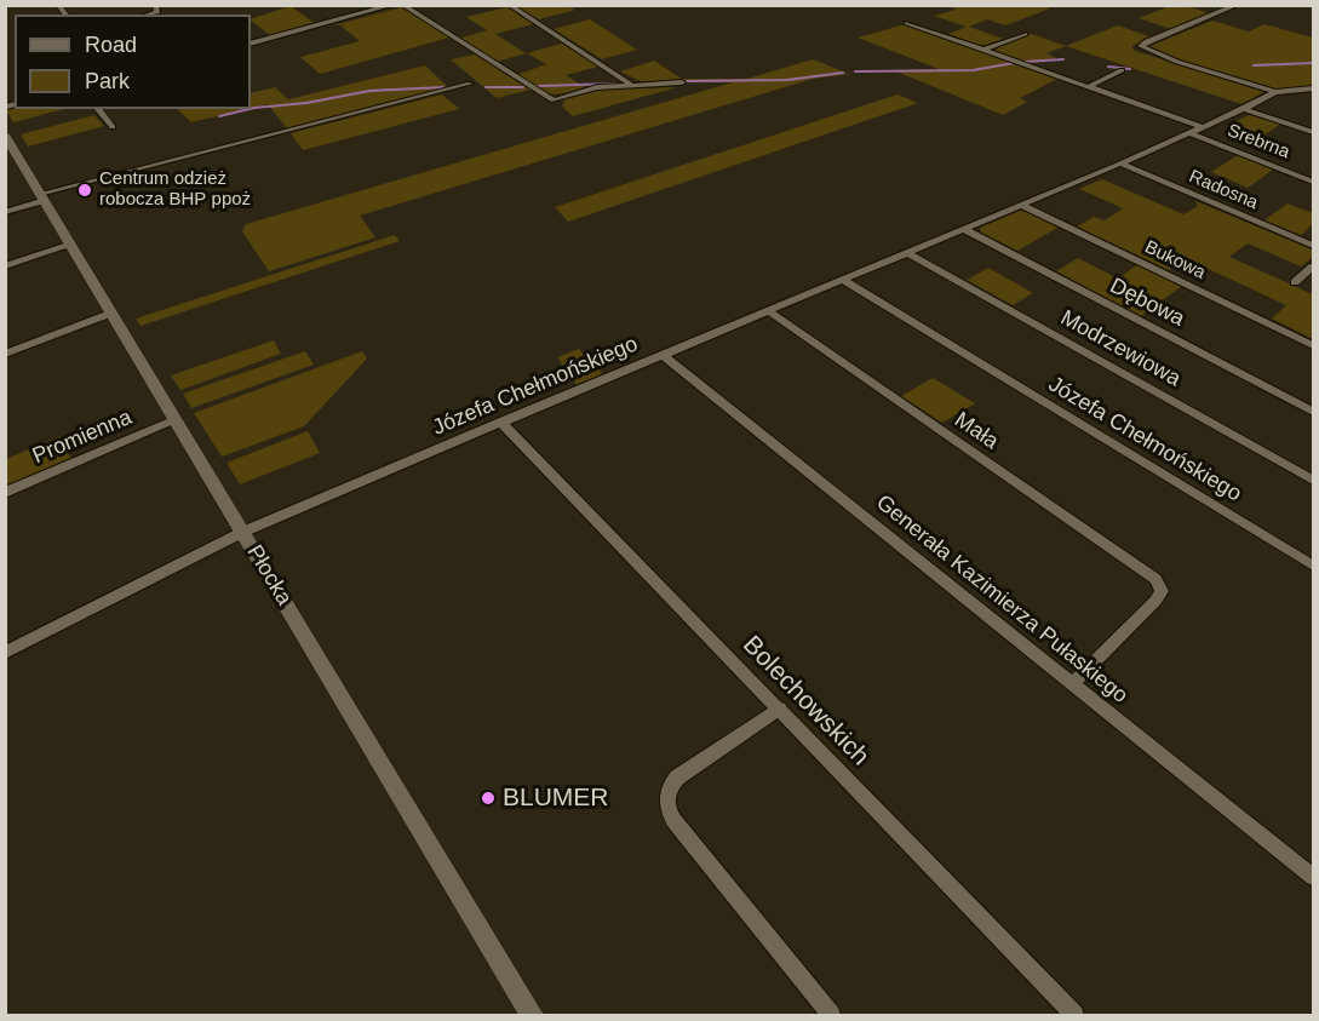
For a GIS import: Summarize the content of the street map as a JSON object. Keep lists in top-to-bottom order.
{
  "streets": {
    "street": [
      "Srebrna",
      "Radosna",
      "Bukowa",
      "Dębowa",
      "Modrzewiowa",
      "Józefa Chełmońskiego",
      "Mała",
      "Promienna",
      "Płocka",
      "Generała Kazimierza Pułaskiego",
      "Bolechowskich"
    ]
  },
  "crossings": [
    ["Srebrna", "Józefa Chełmońskiego"],
    ["Radosna", "Józefa Chełmońskiego"],
    ["Bukowa", "Józefa Chełmońskiego"],
    ["Dębowa", "Józefa Chełmońskiego"],
    ["Modrzewiowa", "Józefa Chełmońskiego"],
    ["Józefa Chełmońskiego", "Mała"],
    ["Józefa Chełmońskiego", "Płocka"],
    ["Józefa Chełmońskiego", "Generała Kazimierza Pułaskiego"],
    ["Józefa Chełmońskiego", "Bolechowskich"],
    ["Mała", "Generała Kazimierza Pułaskiego"],
    ["Promienna", "Płocka"]
  ],
  "places": ["Centrum odzież robocza BHP ppoż", "BLUMER"],
  "legend": ["Road", "Park"]
}
